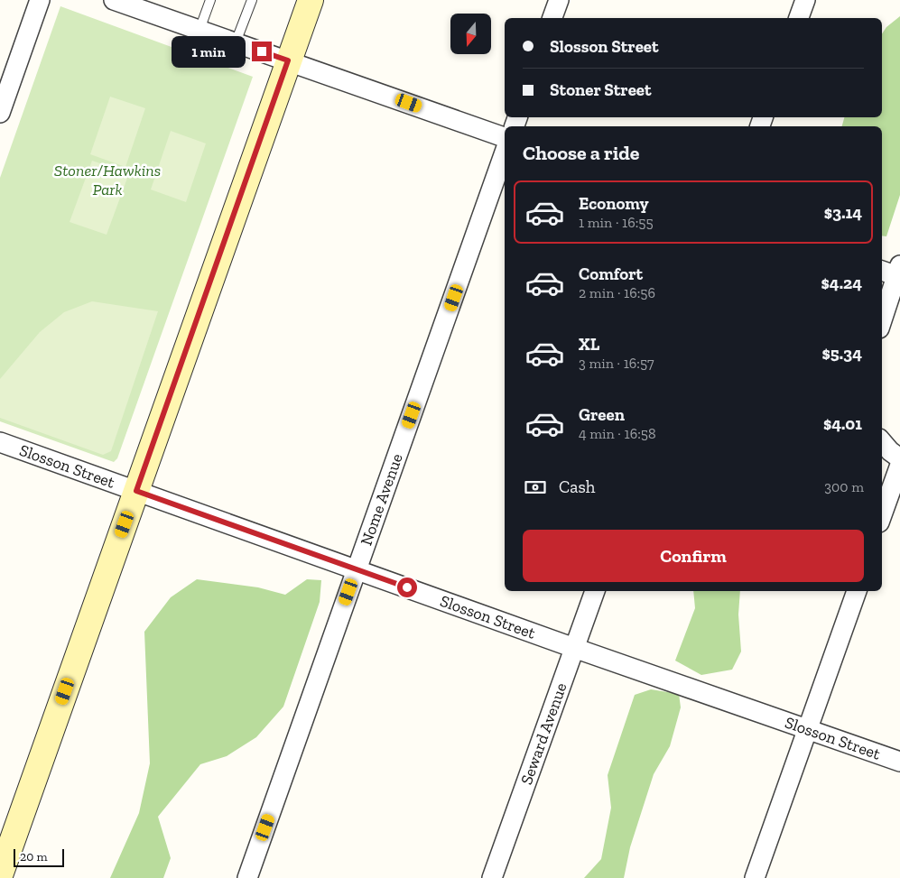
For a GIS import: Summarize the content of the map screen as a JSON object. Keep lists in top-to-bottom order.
{
  "streets": {
    "street": ["Slosson Street", "Nome Avenue", "Seward Avenue"]
  },
  "crossings": [
    ["Slosson Street", "Nome Avenue"],
    ["Slosson Street", "Seward Avenue"]
  ],
  "parks": ["Stoner/Hawkins Park"],
  "scale_bar": "20 m",
  "north": "bottom",
  "page": {
    "banner": ["Slosson Street", "Stoner Street"],
    "bubble": "1 min",
    "heading": "Choose a ride",
    "list": [
      {
        "name": "Economy",
        "note": "1 min · 16:55",
        "value": "$3.14"
      },
      {
        "name": "Comfort",
        "note": "2 min · 16:56",
        "value": "$4.24"
      },
      {
        "name": "XL",
        "note": "3 min · 16:57",
        "value": "$5.34"
      },
      {
        "name": "Green",
        "note": "4 min · 16:58",
        "value": "$4.01"
      }
    ],
    "pay": ["Cash", "300 m"],
    "buttons": "Confirm",
    "scale": "20 m"
  }
}
